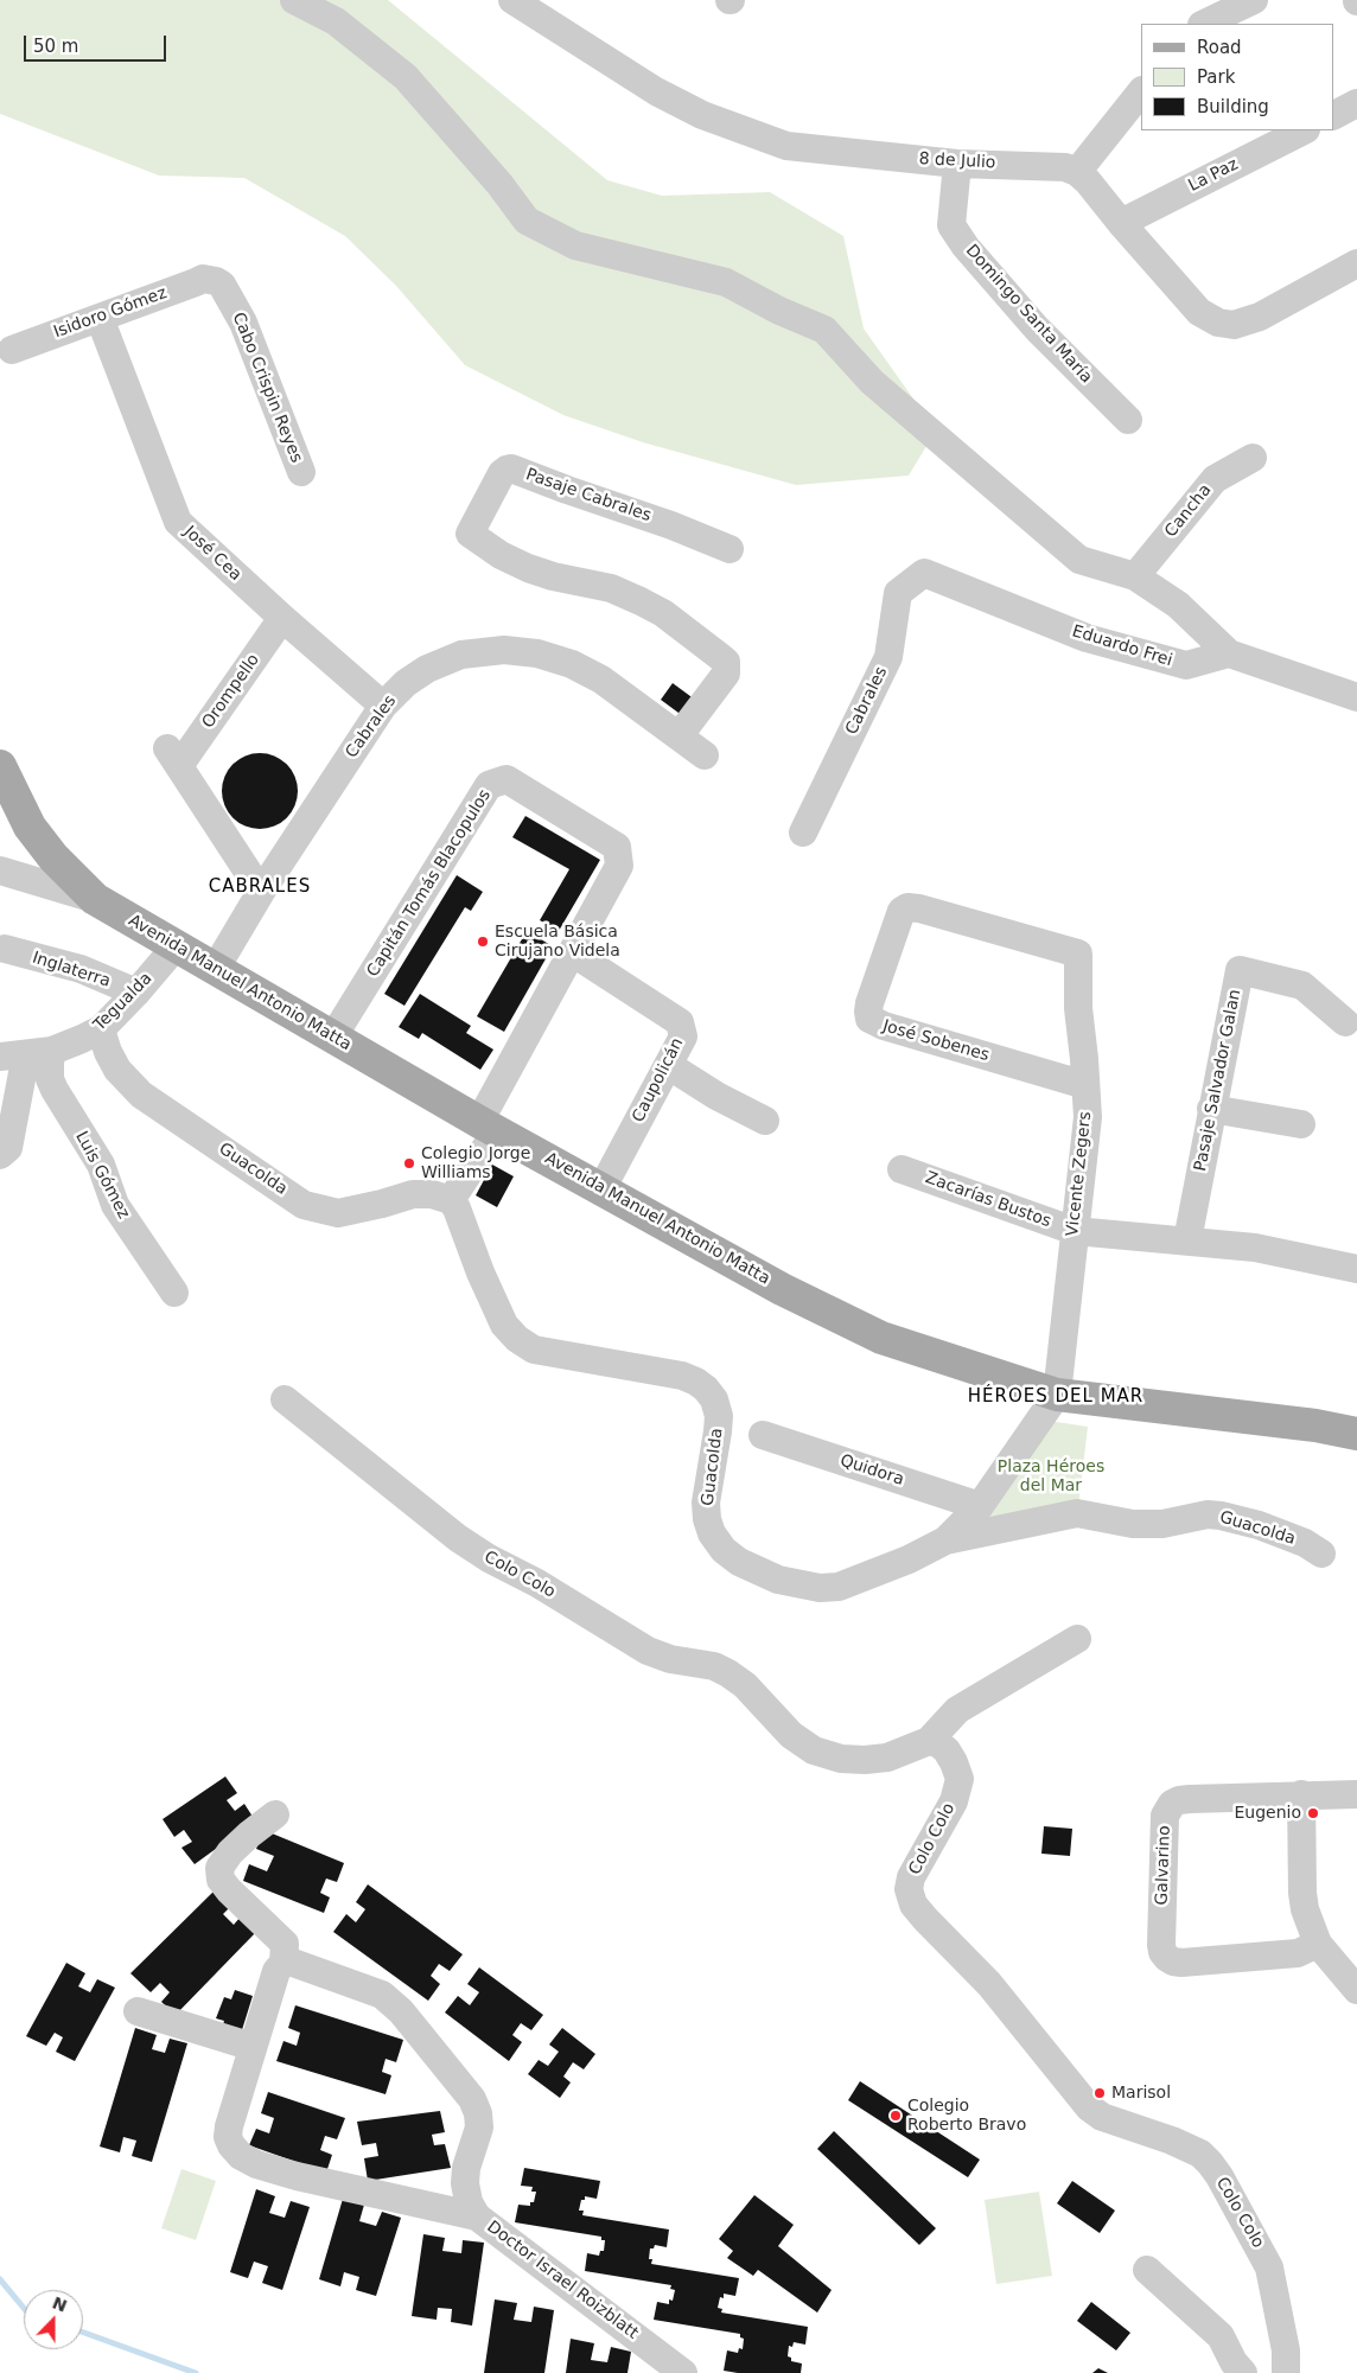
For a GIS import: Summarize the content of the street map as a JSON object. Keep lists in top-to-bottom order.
{
  "streets": {
    "main road": ["Avenida Manuel Antonio Matta"],
    "street": [
      "8 de Julio",
      "La Paz",
      "Isidoro Gómez",
      "Domingo Santa María",
      "Cabo Crispin Reyes",
      "Pasaje Cabrales",
      "Cancha",
      "José Cea",
      "Eduardo Frei",
      "Orompello",
      "Cabrales",
      "Capitán Tomás Blacopulos",
      "Inglaterra",
      "Tegualda",
      "José Sobenes",
      "Caupolicán",
      "Pasaje Salvador Galan",
      "Guacolda",
      "Vicente Zegers",
      "Luis Gómez",
      "Zacarías Bustos",
      "Quidora",
      "Colo Colo",
      "Galvarino",
      "Doctor Israel Roizblatt"
    ]
  },
  "crossings": [
    ["8 de Julio", "Domingo Santa María"],
    ["Isidoro Gómez", "Cabo Crispin Reyes"],
    ["Isidoro Gómez", "José Cea"],
    ["Pasaje Cabrales", "Cabrales"],
    ["José Cea", "Orompello"],
    ["José Cea", "Cabrales"],
    ["Eduardo Frei", "Cabrales"],
    ["Orompello", "Cabrales"],
    ["Cabrales", "Avenida Manuel Antonio Matta"],
    ["Capitán Tomás Blacopulos", "Avenida Manuel Antonio Matta"],
    ["Capitán Tomás Blacopulos", "Caupolicán"],
    ["Inglaterra", "Tegualda"],
    ["Avenida Manuel Antonio Matta", "Tegualda"],
    ["Avenida Manuel Antonio Matta", "Caupolicán"],
    ["Avenida Manuel Antonio Matta", "Guacolda"],
    ["Avenida Manuel Antonio Matta", "Vicente Zegers"],
    ["Tegualda", "Guacolda"],
    ["Tegualda", "Luis Gómez"],
    ["José Sobenes", "Vicente Zegers"],
    ["Pasaje Salvador Galan", "Zacarías Bustos"],
    ["Guacolda", "Vicente Zegers"],
    ["Guacolda", "Quidora"],
    ["Vicente Zegers", "Zacarías Bustos"]
  ],
  "districts": ["CABRALES", "HÉROES DEL MAR"],
  "parks": ["Plaza Héroes del Mar"],
  "places": [
    "Escuela Básica Cirujano Videla",
    "Colegio Jorge Williams",
    "Eugenio",
    "Marisol",
    "Colegio Roberto Bravo"
  ],
  "legend": ["Road", "Park", "Building"],
  "scale_bar": "50 m",
  "north": "top"
}
